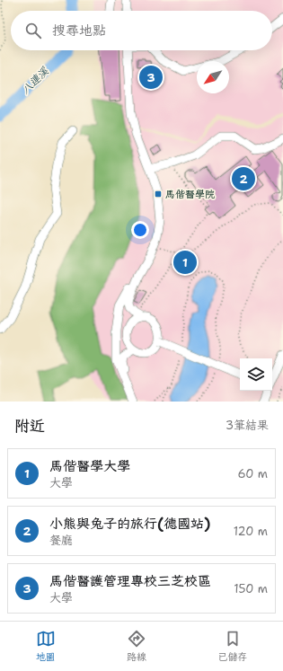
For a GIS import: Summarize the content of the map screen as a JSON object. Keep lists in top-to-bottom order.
{
  "water": ["八連溪"],
  "places": {
    "transit": ["馬偕醫學院"]
  },
  "north": "bottom left",
  "page": {
    "search": "搜尋地點",
    "pins": ["3", "2", "1"],
    "heading": ["附近", "3筆結果"],
    "list": [
      {
        "mark": "1",
        "name": "馬偕醫學大學",
        "note": "大學",
        "value": "60 m"
      },
      {
        "mark": "2",
        "name": "小熊與兔子的旅行(德國站)",
        "note": "餐廳",
        "value": "120 m"
      },
      {
        "mark": "3",
        "name": "馬偕醫護管理專校三芝校區",
        "note": "大學",
        "value": "150 m"
      }
    ],
    "nav": ["地圖", "路線", "已儲存"]
  }
}
